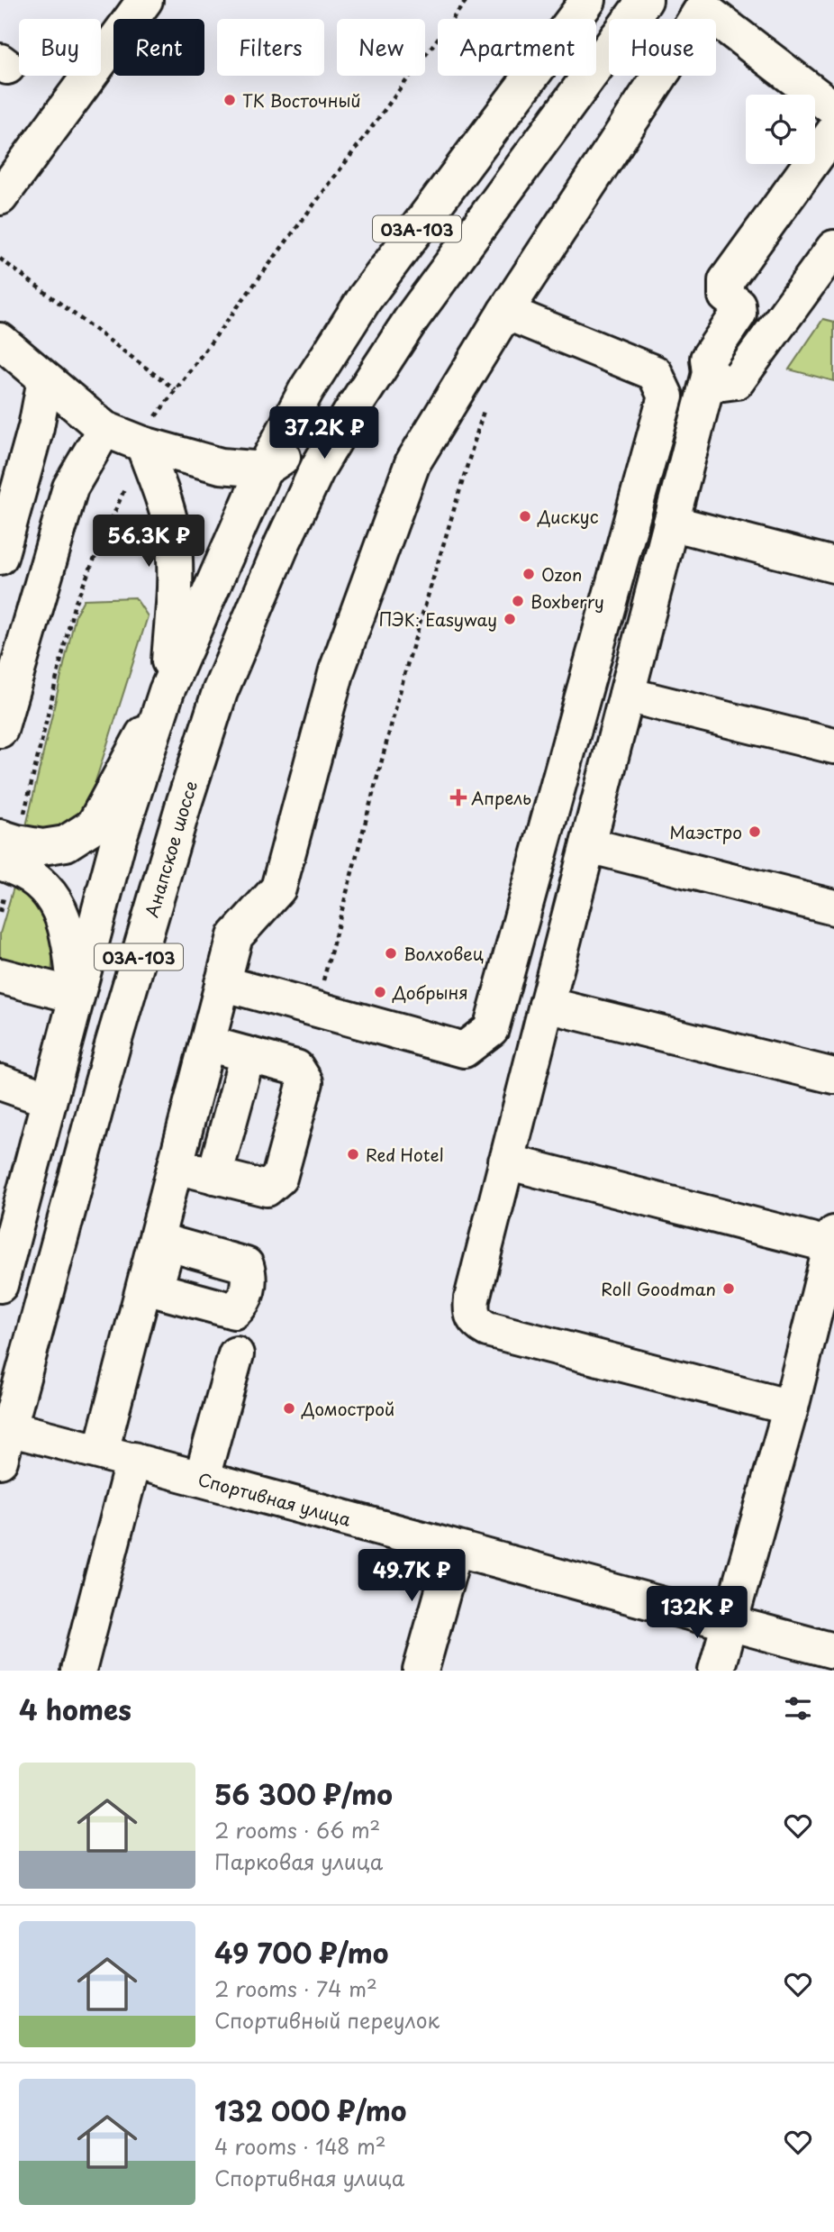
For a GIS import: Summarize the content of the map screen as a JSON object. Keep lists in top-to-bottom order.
{
  "streets": {
    "main road": ["03А-103", "Анапское шоссе", "Спортивная улица"]
  },
  "crossings": [
    ["03А-103", "Анапское шоссе"],
    ["Анапское шоссе", "Спортивная улица"]
  ],
  "places": {
    "other": [
      "ТК Восточный",
      "Дискус",
      "Ozon",
      "Boxberry",
      "ПЭК: Easyway",
      "Маэстро",
      "Волховец",
      "Добрыня",
      "Red Hotel",
      "Roll Goodman",
      "Домострой"
    ],
    "health": ["Апрель"]
  },
  "page": {
    "chip": [
      "Buy",
      "Rent",
      "Filters",
      "New",
      "Apartment",
      "House"
    ],
    "price": [
      "37.2K ₽",
      "56.3K ₽",
      "49.7K ₽",
      "132K ₽"
    ],
    "heading": "4 homes",
    "list": [
      {
        "name": "56 300 ₽/mo",
        "note": "2 rooms · 66 m² · Парковая улица"
      },
      {
        "name": "49 700 ₽/mo",
        "note": "2 rooms · 74 m² · Спортивный переулок"
      },
      {
        "name": "132 000 ₽/mo",
        "note": "4 rooms · 148 m² · Спортивная улица"
      }
    ]
  }
}
